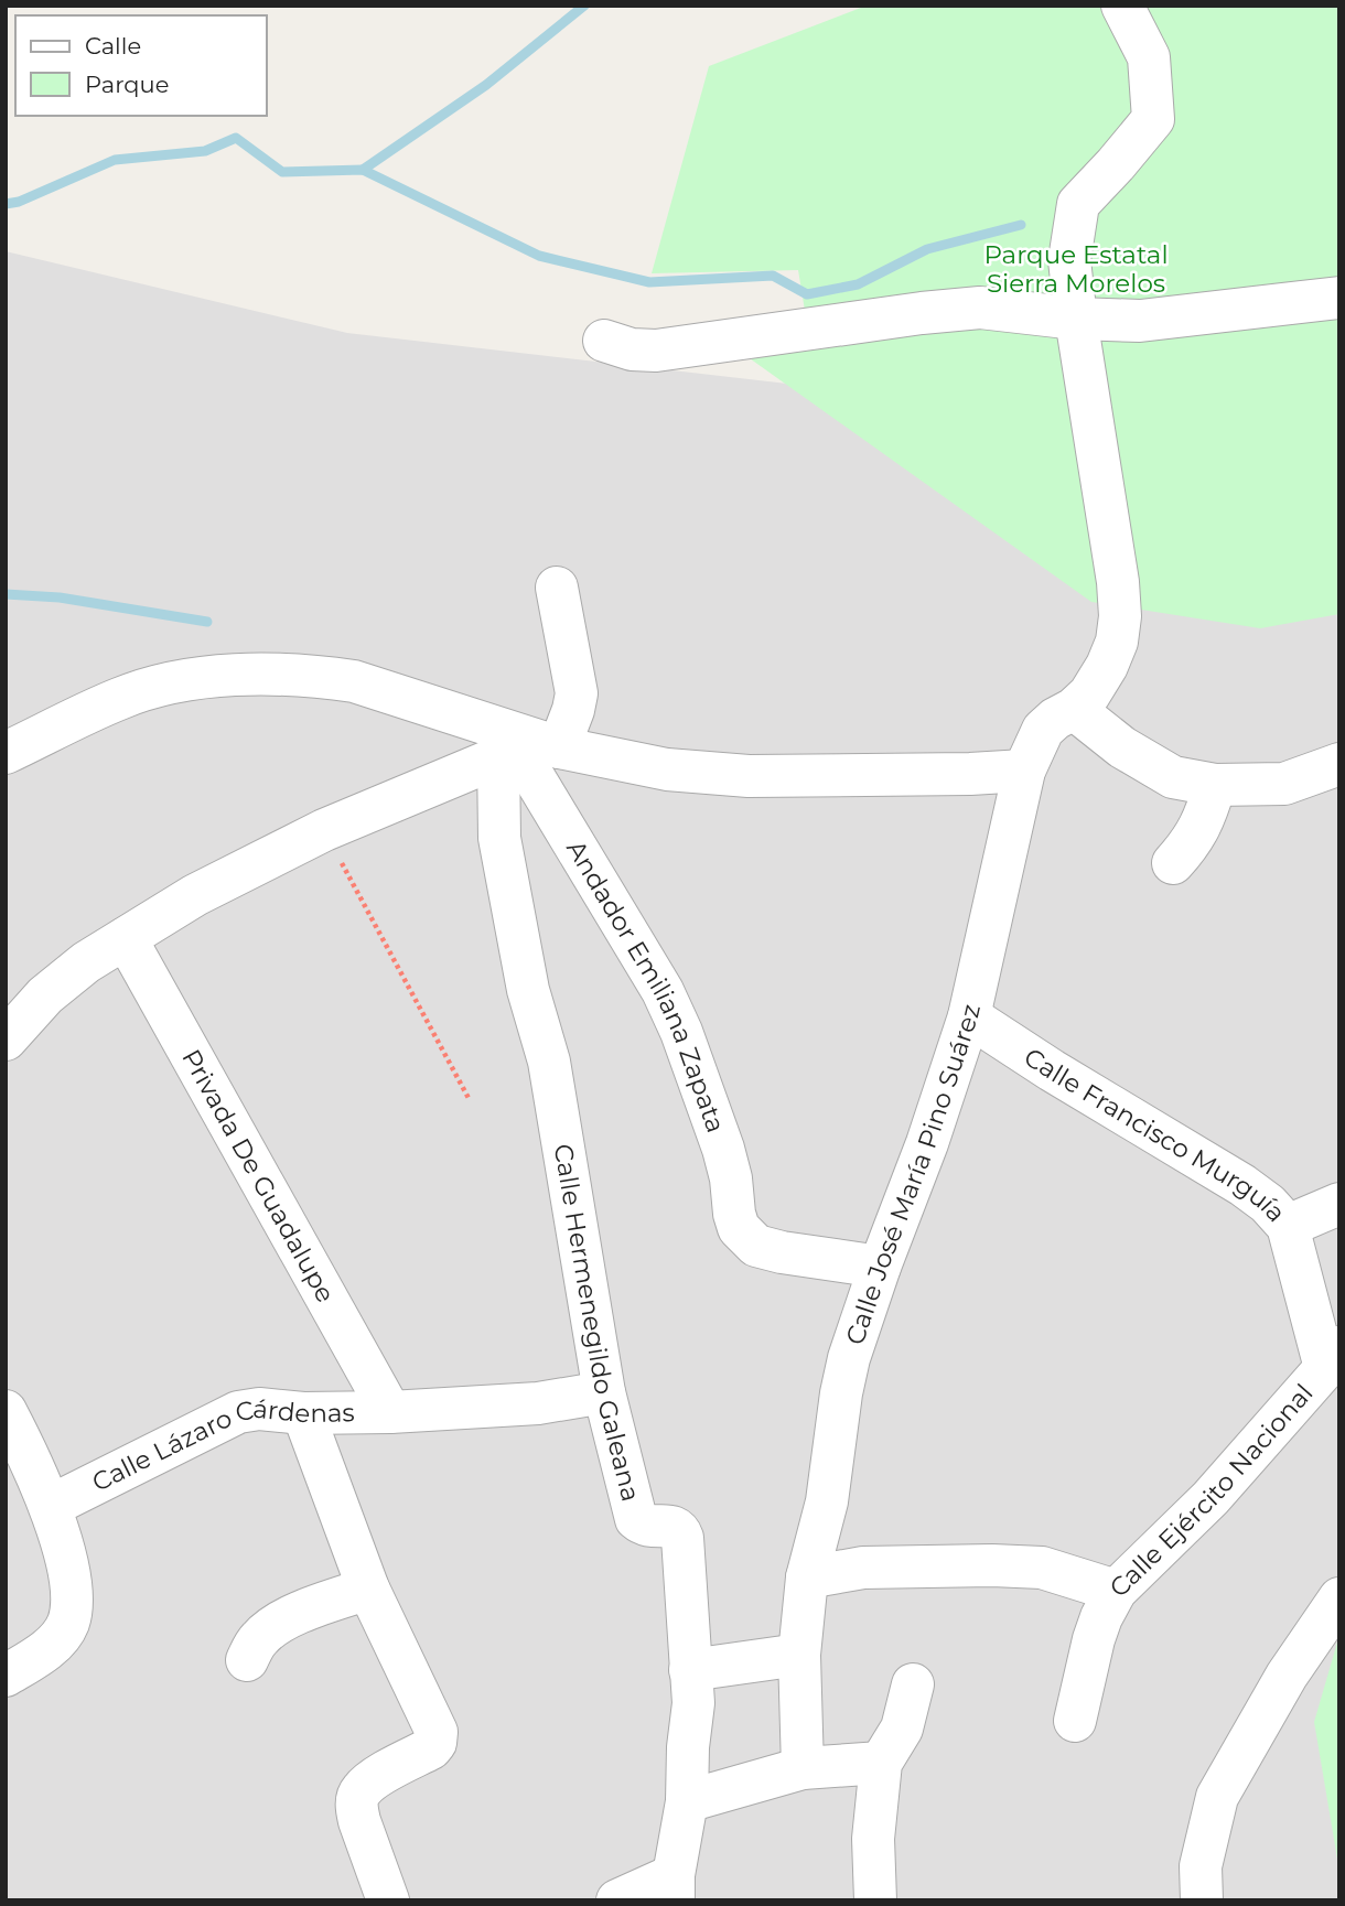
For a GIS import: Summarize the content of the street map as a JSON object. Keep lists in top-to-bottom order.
{
  "streets": {
    "street": [
      "Andador Emiliana Zapata",
      "Calle Francisco Murguía",
      "Calle José María Pino Suárez",
      "Privada De Guadalupe",
      "Calle Hermenegildo Galeana",
      "Calle Lázaro Cárdenas",
      "Calle Ejército Nacional"
    ]
  },
  "crossings": [
    ["Andador Emiliana Zapata", "Calle José María Pino Suárez"],
    ["Andador Emiliana Zapata", "Calle Hermenegildo Galeana"],
    ["Calle Francisco Murguía", "Calle José María Pino Suárez"],
    ["Calle Francisco Murguía", "Calle Ejército Nacional"],
    ["Calle José María Pino Suárez", "Calle Ejército Nacional"],
    ["Privada De Guadalupe", "Calle Lázaro Cárdenas"],
    ["Calle Hermenegildo Galeana", "Calle Lázaro Cárdenas"]
  ],
  "parks": ["Parque Estatal Sierra Morelos"],
  "legend": ["Calle", "Parque"]
}
